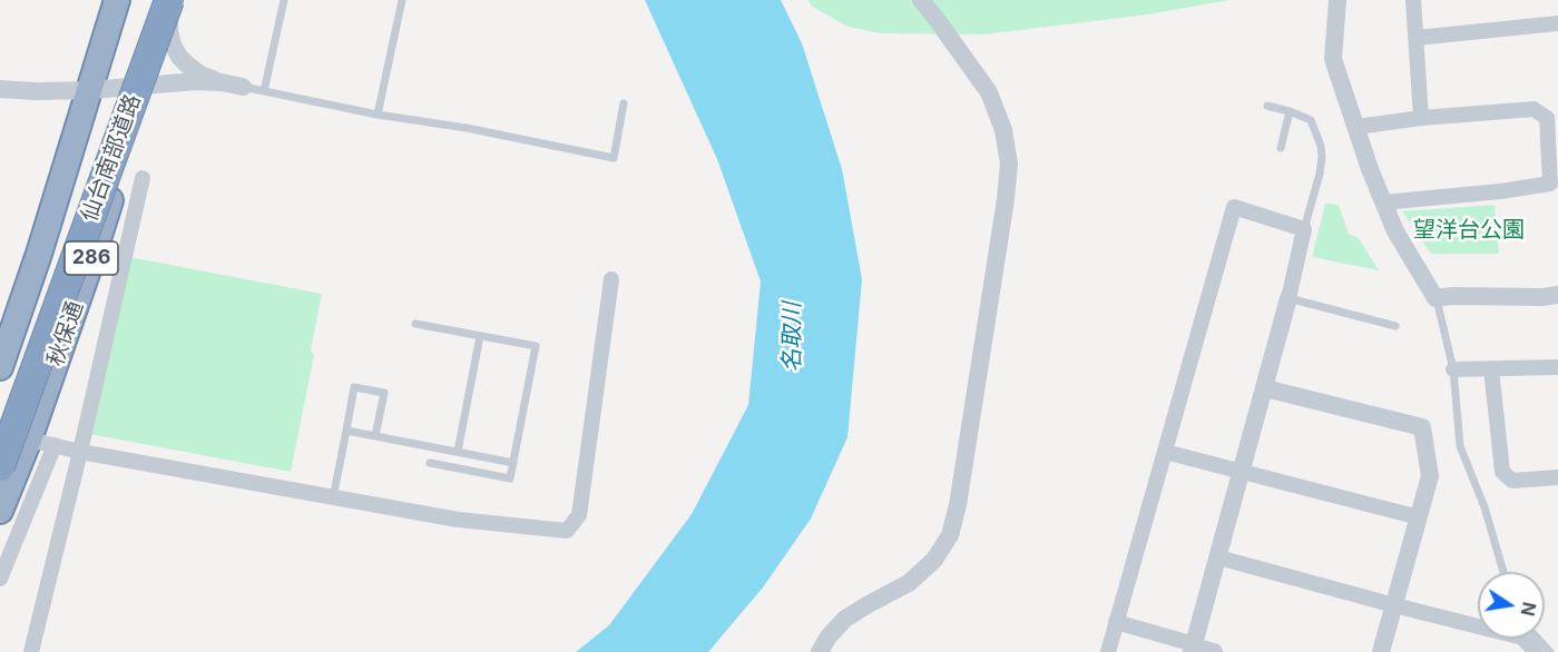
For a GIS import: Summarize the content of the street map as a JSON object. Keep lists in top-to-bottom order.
{
  "streets": {
    "highway": ["仙台南部道路", "286", "秋保通"]
  },
  "crossings": [
    ["仙台南部道路", "秋保通"]
  ],
  "water": ["名取川"],
  "parks": ["望洋台公園"],
  "north": "right"
}
